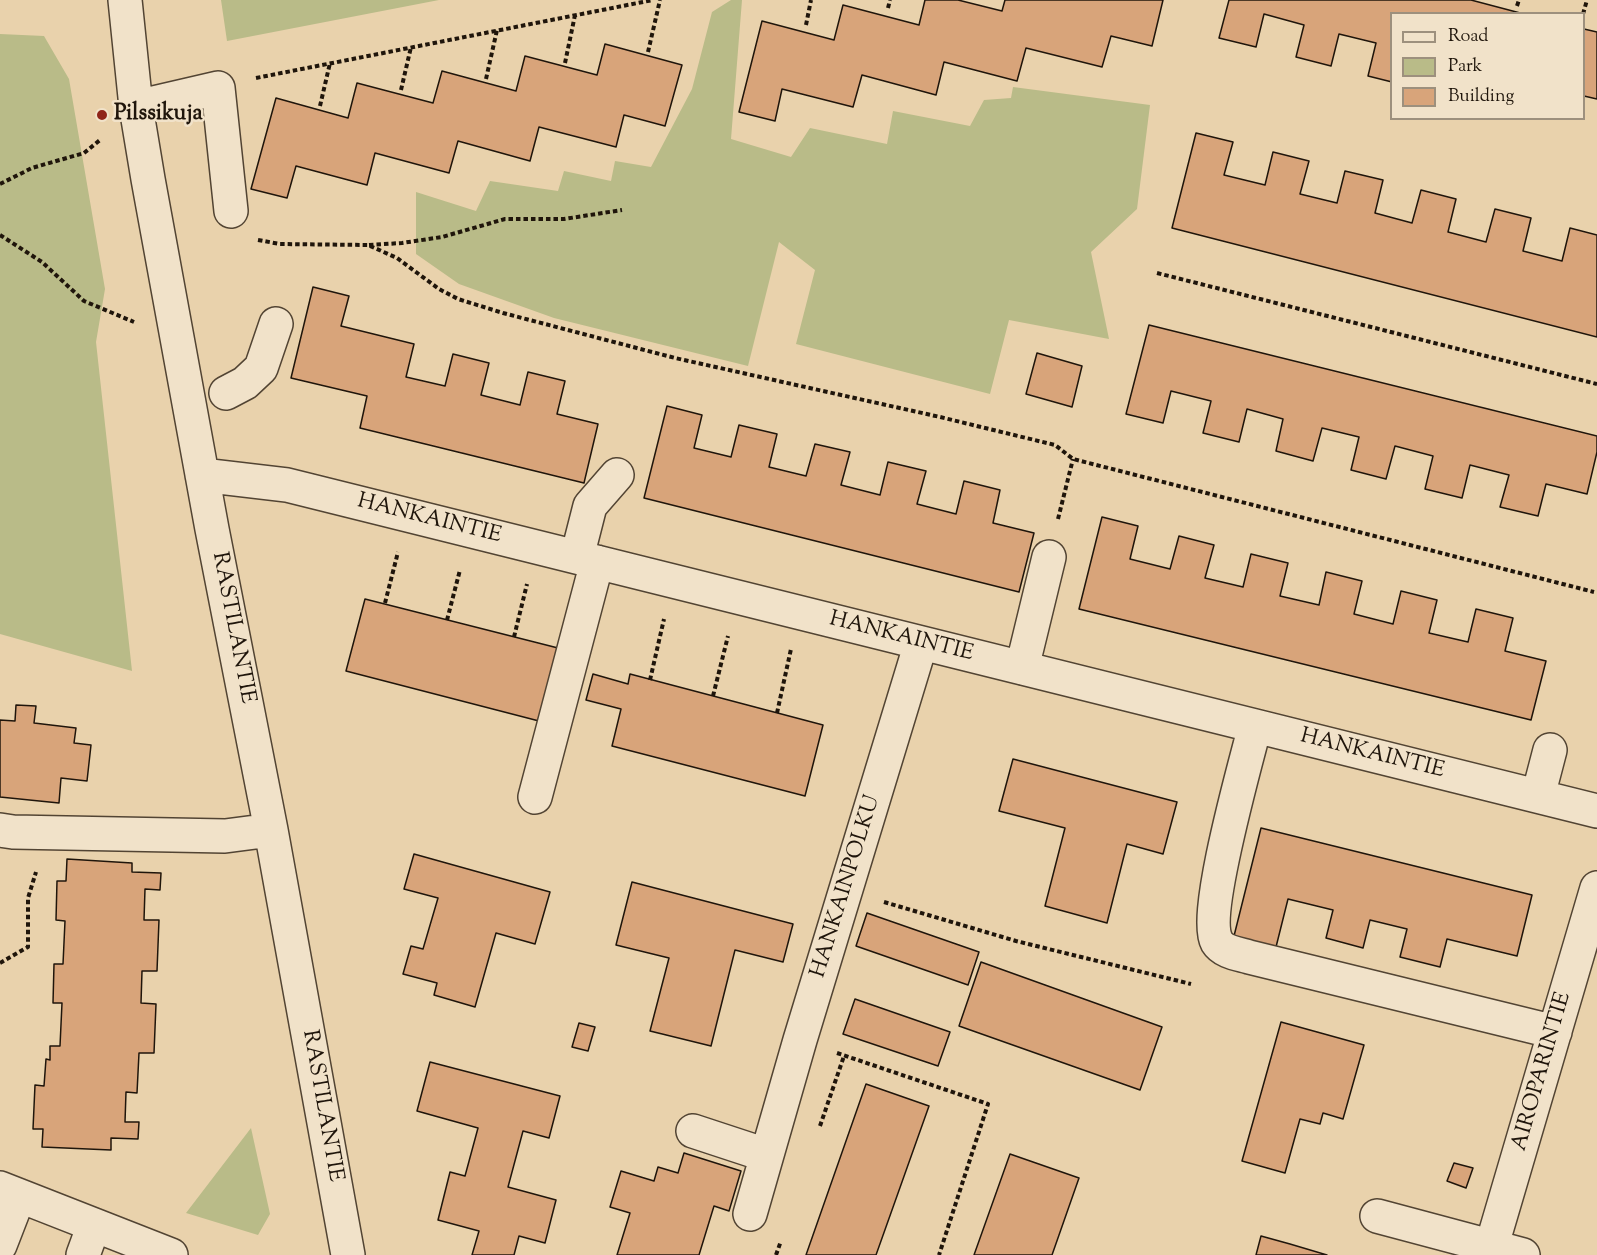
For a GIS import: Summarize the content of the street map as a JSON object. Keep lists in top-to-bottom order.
{
  "streets": {
    "street": [
      "HANKAINTIE",
      "RASTILANTIE",
      "HANKAINPOLKU",
      "AIROPARINTIE"
    ]
  },
  "crossings": [
    ["HANKAINTIE", "RASTILANTIE"],
    ["HANKAINTIE", "HANKAINPOLKU"]
  ],
  "places": ["Pilssikuja"],
  "legend": ["Road", "Park", "Building"]
}
